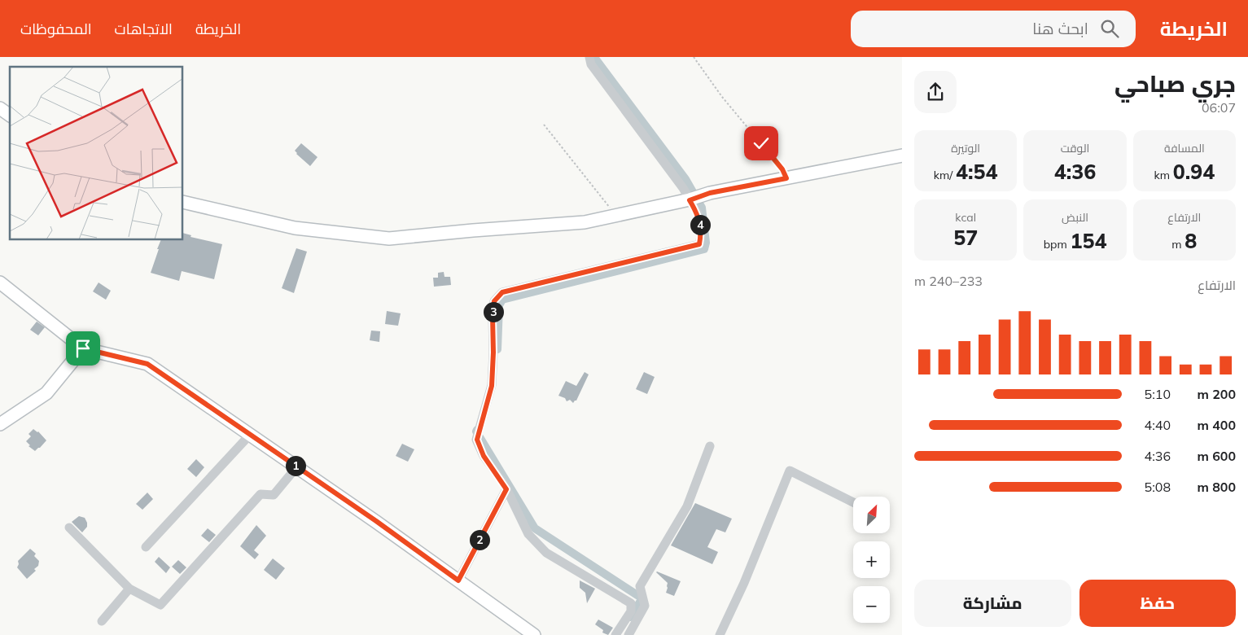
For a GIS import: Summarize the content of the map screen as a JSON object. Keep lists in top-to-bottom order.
{
  "north": "top right",
  "page": {
    "header": "الخريطة",
    "search": "ابحث هنا",
    "nav": ["الخريطة", "الاتجاهات", "المحفوظات"],
    "heading": ["جري صباحي", "06:07"],
    "stats": [
      ["المسافة", "0.94 km"],
      ["الوقت", "4:36"],
      ["الوتيرة", "4:54 /km"],
      ["الارتفاع", "8 m"],
      ["النبض", "154 bpm"],
      ["kcal", "57"]
    ],
    "pins": [
      "4",
      "3",
      "1",
      "2"
    ],
    "chart": ["الارتفاع", "233–240 m"],
    "list": [
      {
        "name": "200 m",
        "note": "5:10"
      },
      {
        "name": "400 m",
        "note": "4:40"
      },
      {
        "name": "600 m",
        "note": "4:36"
      },
      {
        "name": "800 m",
        "note": "5:08"
      }
    ],
    "map_buttons": ["+", "−"],
    "buttons": ["حفظ", "مشاركة"]
  }
}
